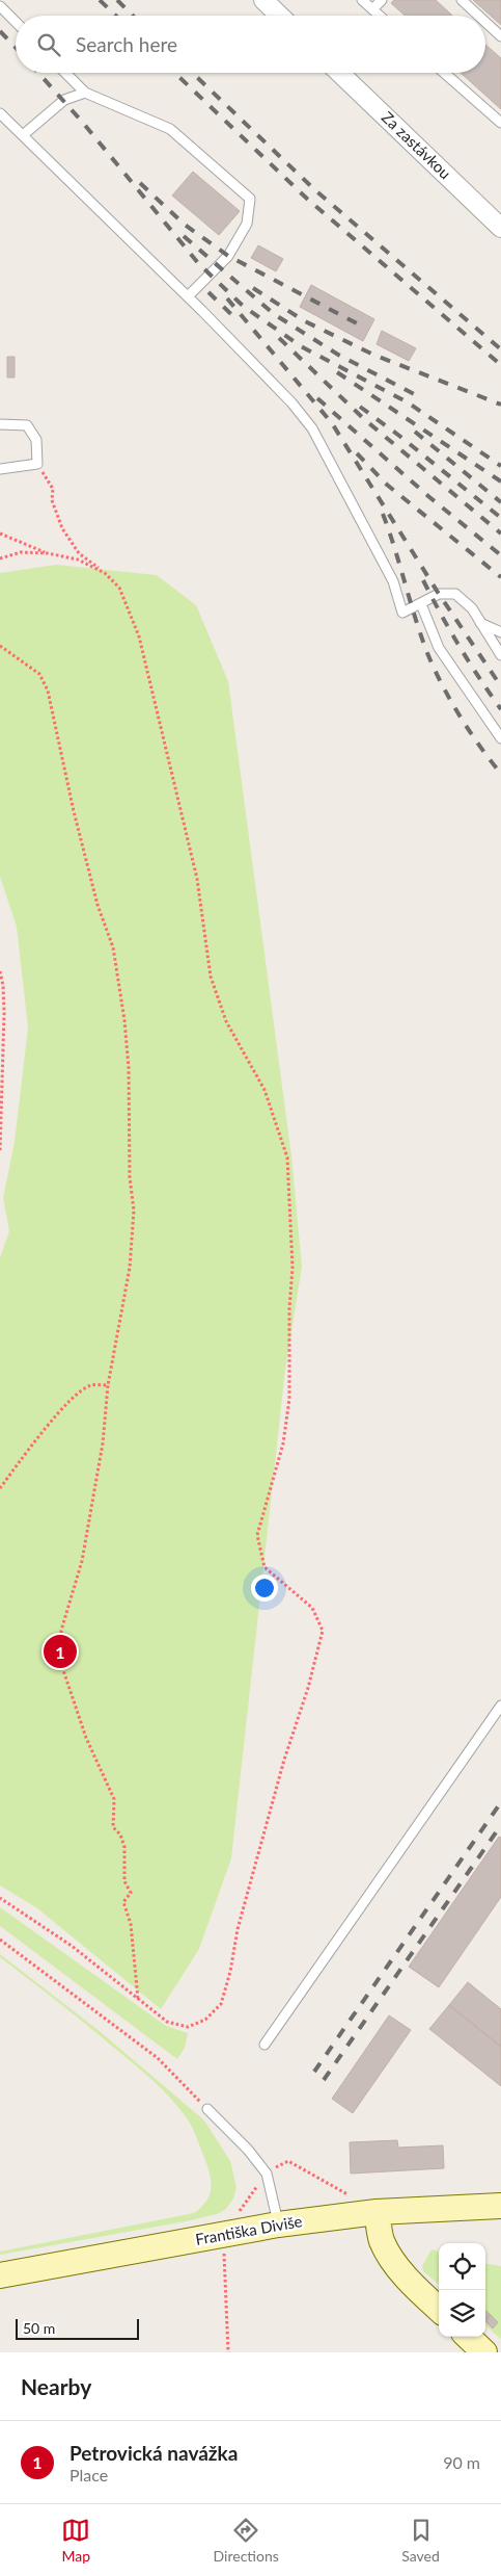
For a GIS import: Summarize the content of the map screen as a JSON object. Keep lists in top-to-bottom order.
{
  "streets": {
    "main road": ["Františka Diviše"],
    "street": ["Za zastávkou"]
  },
  "scale_bar": "50 m",
  "page": {
    "search": "Search here",
    "pins": "1",
    "scale": "50 m",
    "heading": "Nearby",
    "list": [
      {
        "mark": "1",
        "name": "Petrovická navážka",
        "note": "Place",
        "value": "90 m"
      }
    ],
    "nav": ["Map", "Directions", "Saved"]
  }
}
